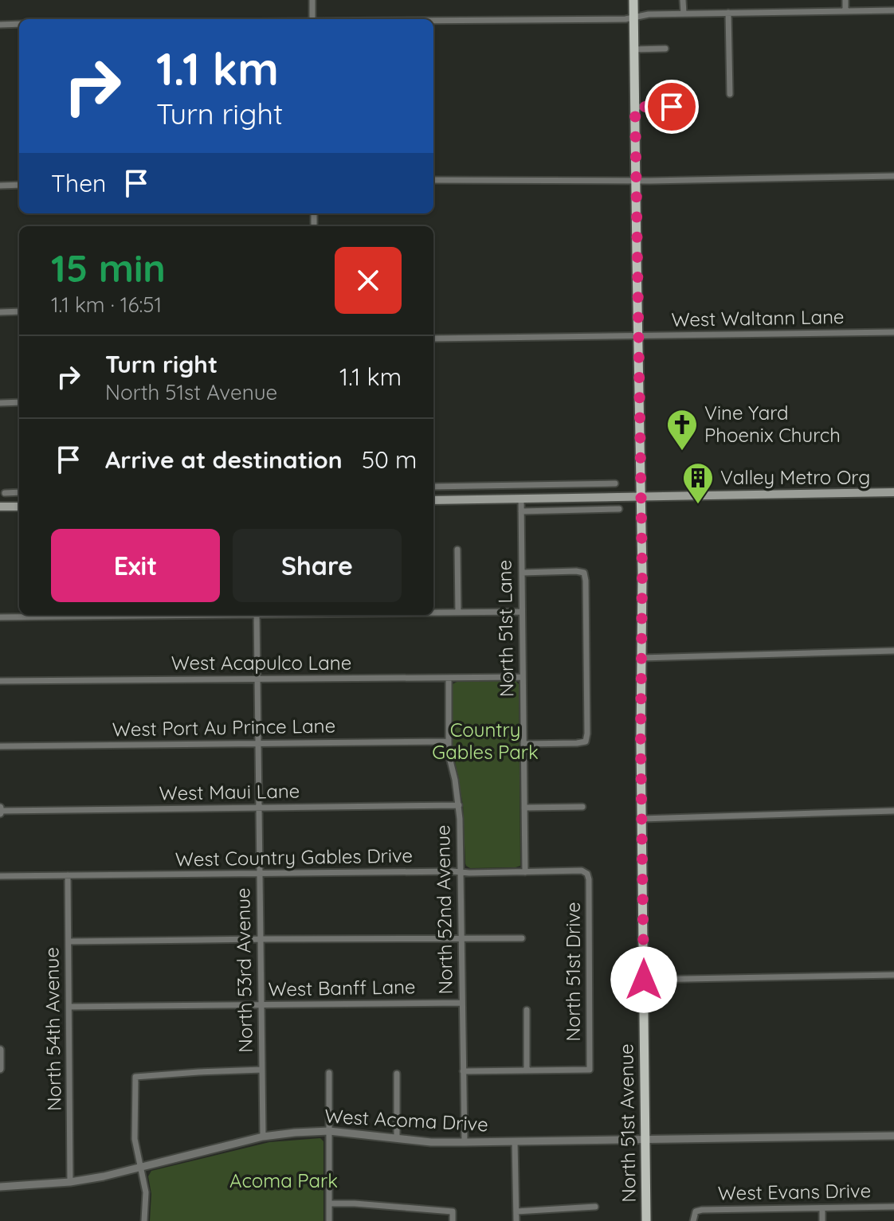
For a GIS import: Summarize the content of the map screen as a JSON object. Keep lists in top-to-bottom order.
{
  "streets": {
    "main road": ["North 51st Avenue"],
    "street": [
      "West Waltann Lane",
      "North 51st Lane",
      "West Acapulco Lane",
      "West Port Au Prince Lane",
      "West Maui Lane",
      "West Country Gables Drive",
      "North 52nd Avenue",
      "North 53rd Avenue",
      "North 51st Drive",
      "West Banff Lane",
      "North 54th Avenue",
      "West Acoma Drive",
      "West Evans Drive"
    ]
  },
  "crossings": [
    ["West Waltann Lane", "North 51st Avenue"],
    ["North 51st Lane", "West Acapulco Lane"],
    ["North 51st Lane", "West Country Gables Drive"],
    ["West Acapulco Lane", "North 52nd Avenue"],
    ["West Acapulco Lane", "North 53rd Avenue"],
    ["West Port Au Prince Lane", "North 52nd Avenue"],
    ["West Port Au Prince Lane", "North 53rd Avenue"],
    ["West Maui Lane", "North 52nd Avenue"],
    ["West Maui Lane", "North 53rd Avenue"],
    ["West Country Gables Drive", "North 52nd Avenue"],
    ["West Country Gables Drive", "North 53rd Avenue"],
    ["West Country Gables Drive", "North 51st Drive"],
    ["West Country Gables Drive", "North 54th Avenue"],
    ["North 52nd Avenue", "West Banff Lane"],
    ["North 52nd Avenue", "West Acoma Drive"],
    ["North 53rd Avenue", "West Banff Lane"],
    ["North 53rd Avenue", "West Acoma Drive"],
    ["West Banff Lane", "North 54th Avenue"],
    ["North 54th Avenue", "West Acoma Drive"],
    ["West Acoma Drive", "North 51st Avenue"]
  ],
  "parks": ["Country Gables Park", "Acoma Park"],
  "places": {
    "church": ["Vine Yard Phoenix Church"],
    "building": ["Valley Metro Org"]
  },
  "page": {
    "turn": ["1.1 km", "Turn right"],
    "then": "Then",
    "heading": ["15 min", "1.1 km · 16:51"],
    "list": [
      {
        "name": "Turn right",
        "note": "North 51st Avenue",
        "value": "1.1 km"
      },
      {
        "name": "Arrive at destination",
        "value": "50 m"
      }
    ],
    "buttons": ["Exit", "Share"]
  }
}
